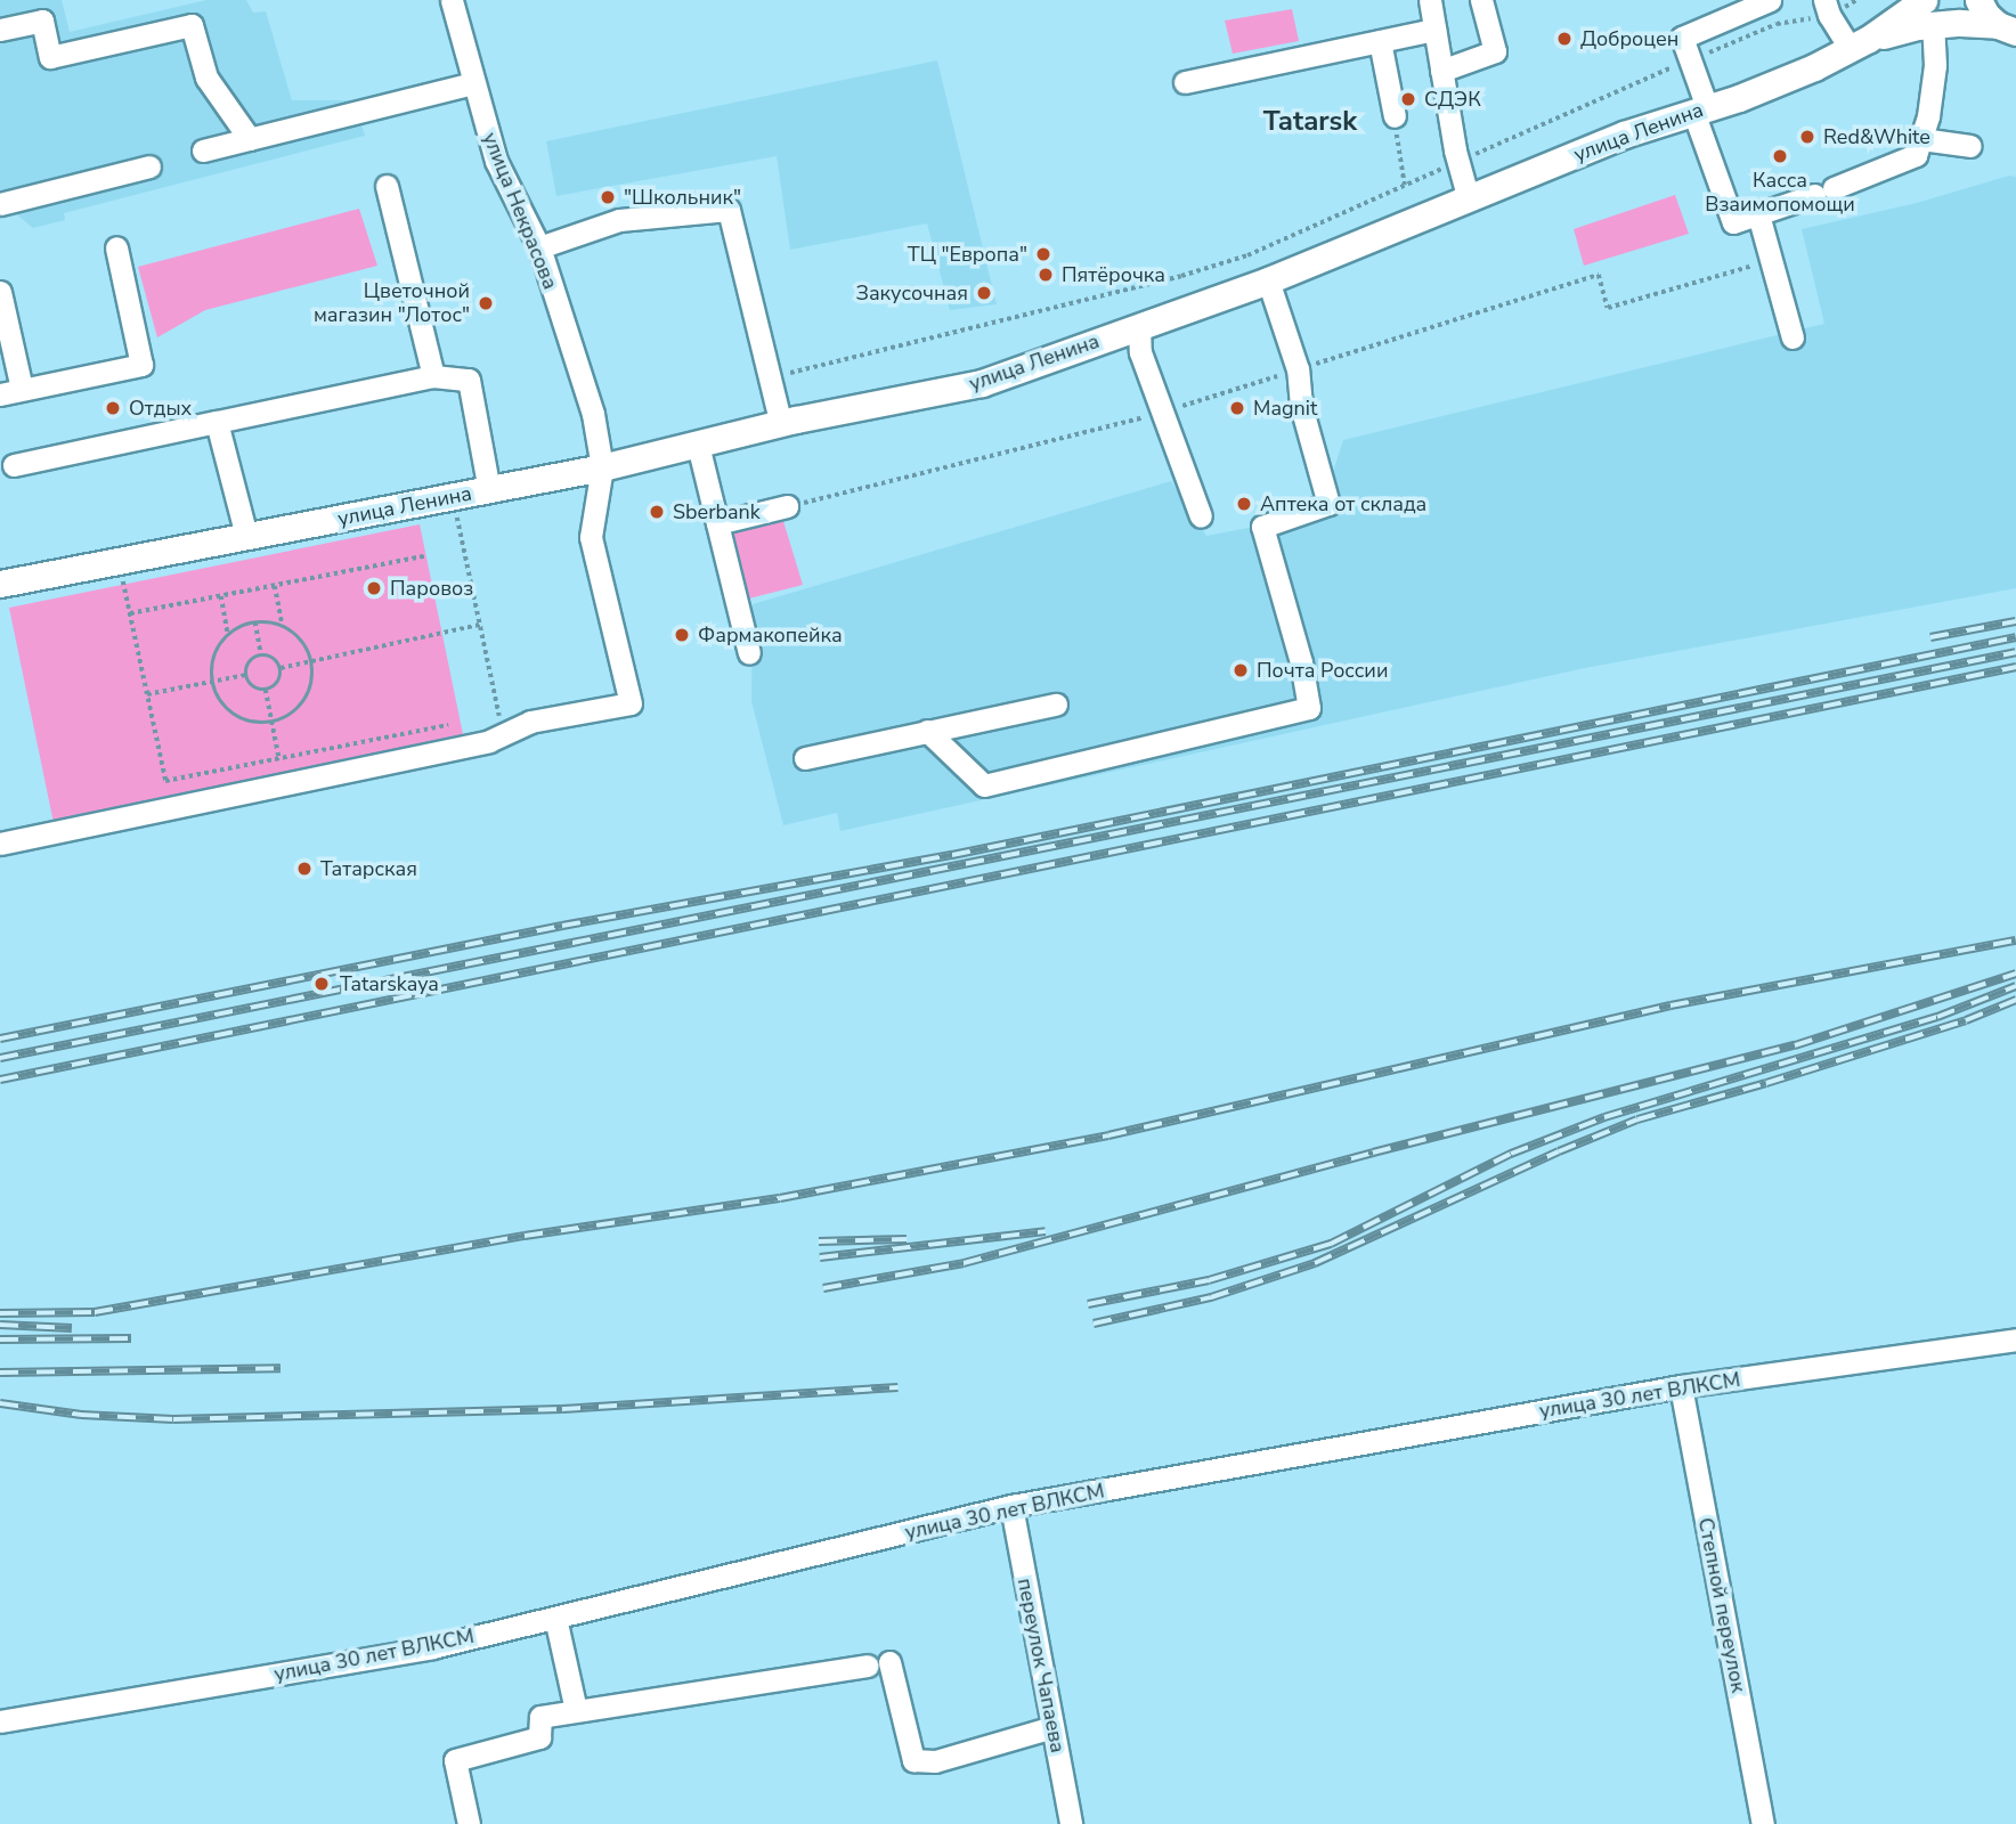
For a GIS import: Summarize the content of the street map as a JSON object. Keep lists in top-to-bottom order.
{
  "streets": {
    "main road": ["улица Ленина"],
    "street": [
      "улица Некрасова",
      "улица 30 лет ВЛКСМ",
      "Степной переулок",
      "переулок Чапаева"
    ]
  },
  "crossings": [
    ["улица Ленина", "улица Некрасова"],
    ["улица 30 лет ВЛКСМ", "Степной переулок"],
    ["улица 30 лет ВЛКСМ", "переулок Чапаева"]
  ],
  "districts": ["Tatarsk"],
  "places": [
    "Доброцен",
    "СДЭК",
    "Red&White",
    "Касса Взаимопомощи",
    "\"Школьник\"",
    "ТЦ \"Европа\"",
    "Пятёрочка",
    "Закусочная",
    "Цветочной магазин \"Лотос\"",
    "Отдых",
    "Magnit",
    "Аптека от склада",
    "Sberbank",
    "Паровоз",
    "Фармакопейка",
    "Почта России",
    "Татарская",
    "Tatarskaya"
  ]
}
